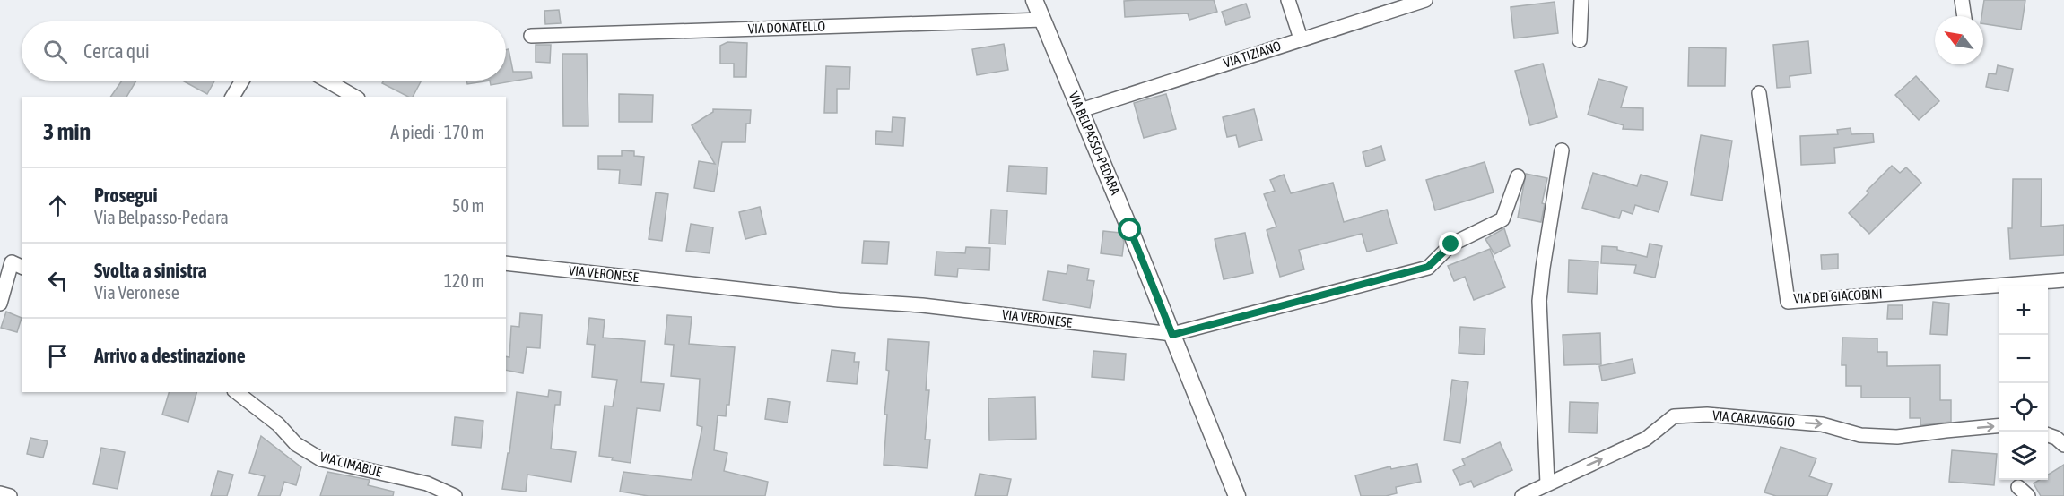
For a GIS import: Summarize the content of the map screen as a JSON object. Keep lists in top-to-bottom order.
{
  "streets": {
    "street": [
      "VIA DONATELLO",
      "VIA TIZIANO",
      "VIA BELPASSO-PEDARA",
      "VIA VERONESE",
      "VIA DEI GIACOBINI",
      "VIA CARAVAGGIO",
      "VIA CIMABUE"
    ]
  },
  "crossings": [
    ["VIA DONATELLO", "VIA BELPASSO-PEDARA"],
    ["VIA TIZIANO", "VIA BELPASSO-PEDARA"],
    ["VIA BELPASSO-PEDARA", "VIA VERONESE"]
  ],
  "one_way": ["VIA CARAVAGGIO"],
  "north": "top left",
  "page": {
    "search": "Cerca qui",
    "heading": ["3 min", "A piedi · 170 m"],
    "list": [
      ["Prosegui", "Via Belpasso-Pedara", "50 m"],
      ["Svolta a sinistra", "Via Veronese", "120 m"],
      "Arrivo a destinazione"
    ],
    "map_buttons": ["+", "−"]
  }
}
